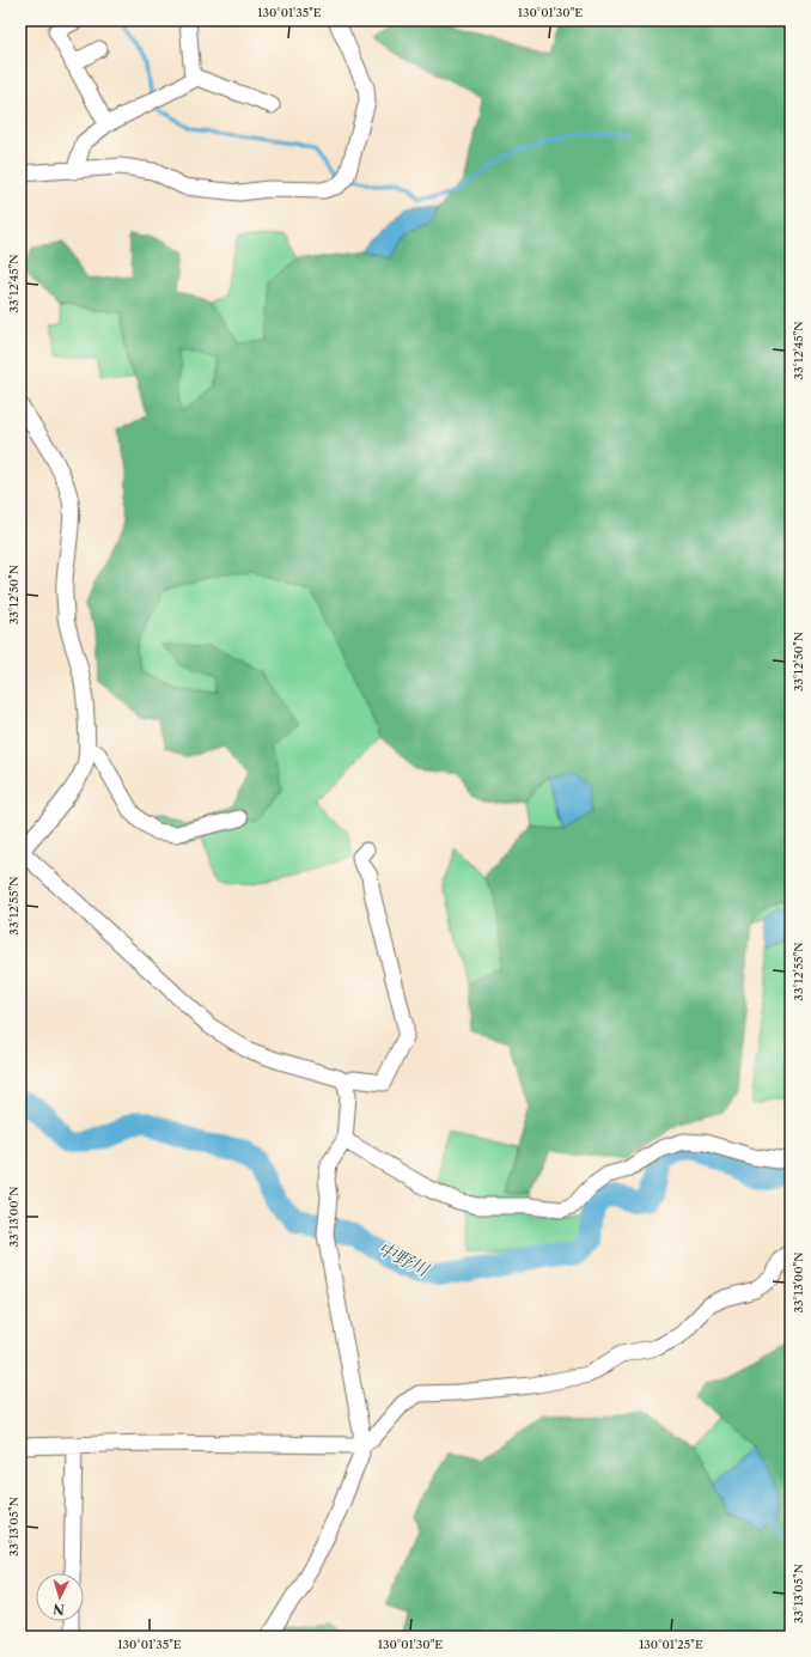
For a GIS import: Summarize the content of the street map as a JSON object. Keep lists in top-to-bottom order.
{
  "water": ["中野川"],
  "north": "bottom",
  "coordinates": [
    "130°01'35\"E",
    "130°01'30\"E",
    "33°12'45\"N",
    "33°12'50\"N",
    "33°12'55\"N",
    "33°13'00\"N",
    "33°13'05\"N",
    "130°01'25\"E"
  ]
}
